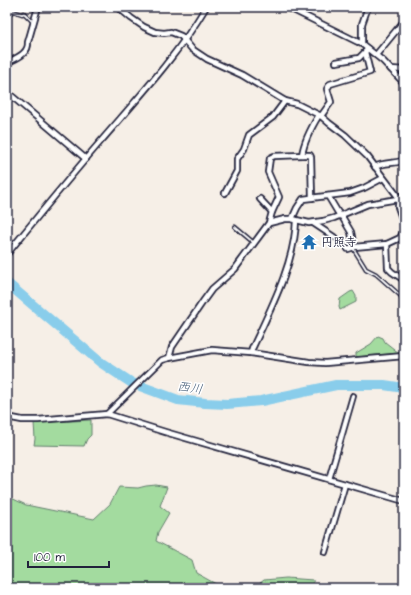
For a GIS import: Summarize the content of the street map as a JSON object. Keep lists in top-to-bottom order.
{
  "water": ["西川"],
  "places": {
    "temple": ["円照寺"]
  },
  "scale_bar": "100 m"
}
